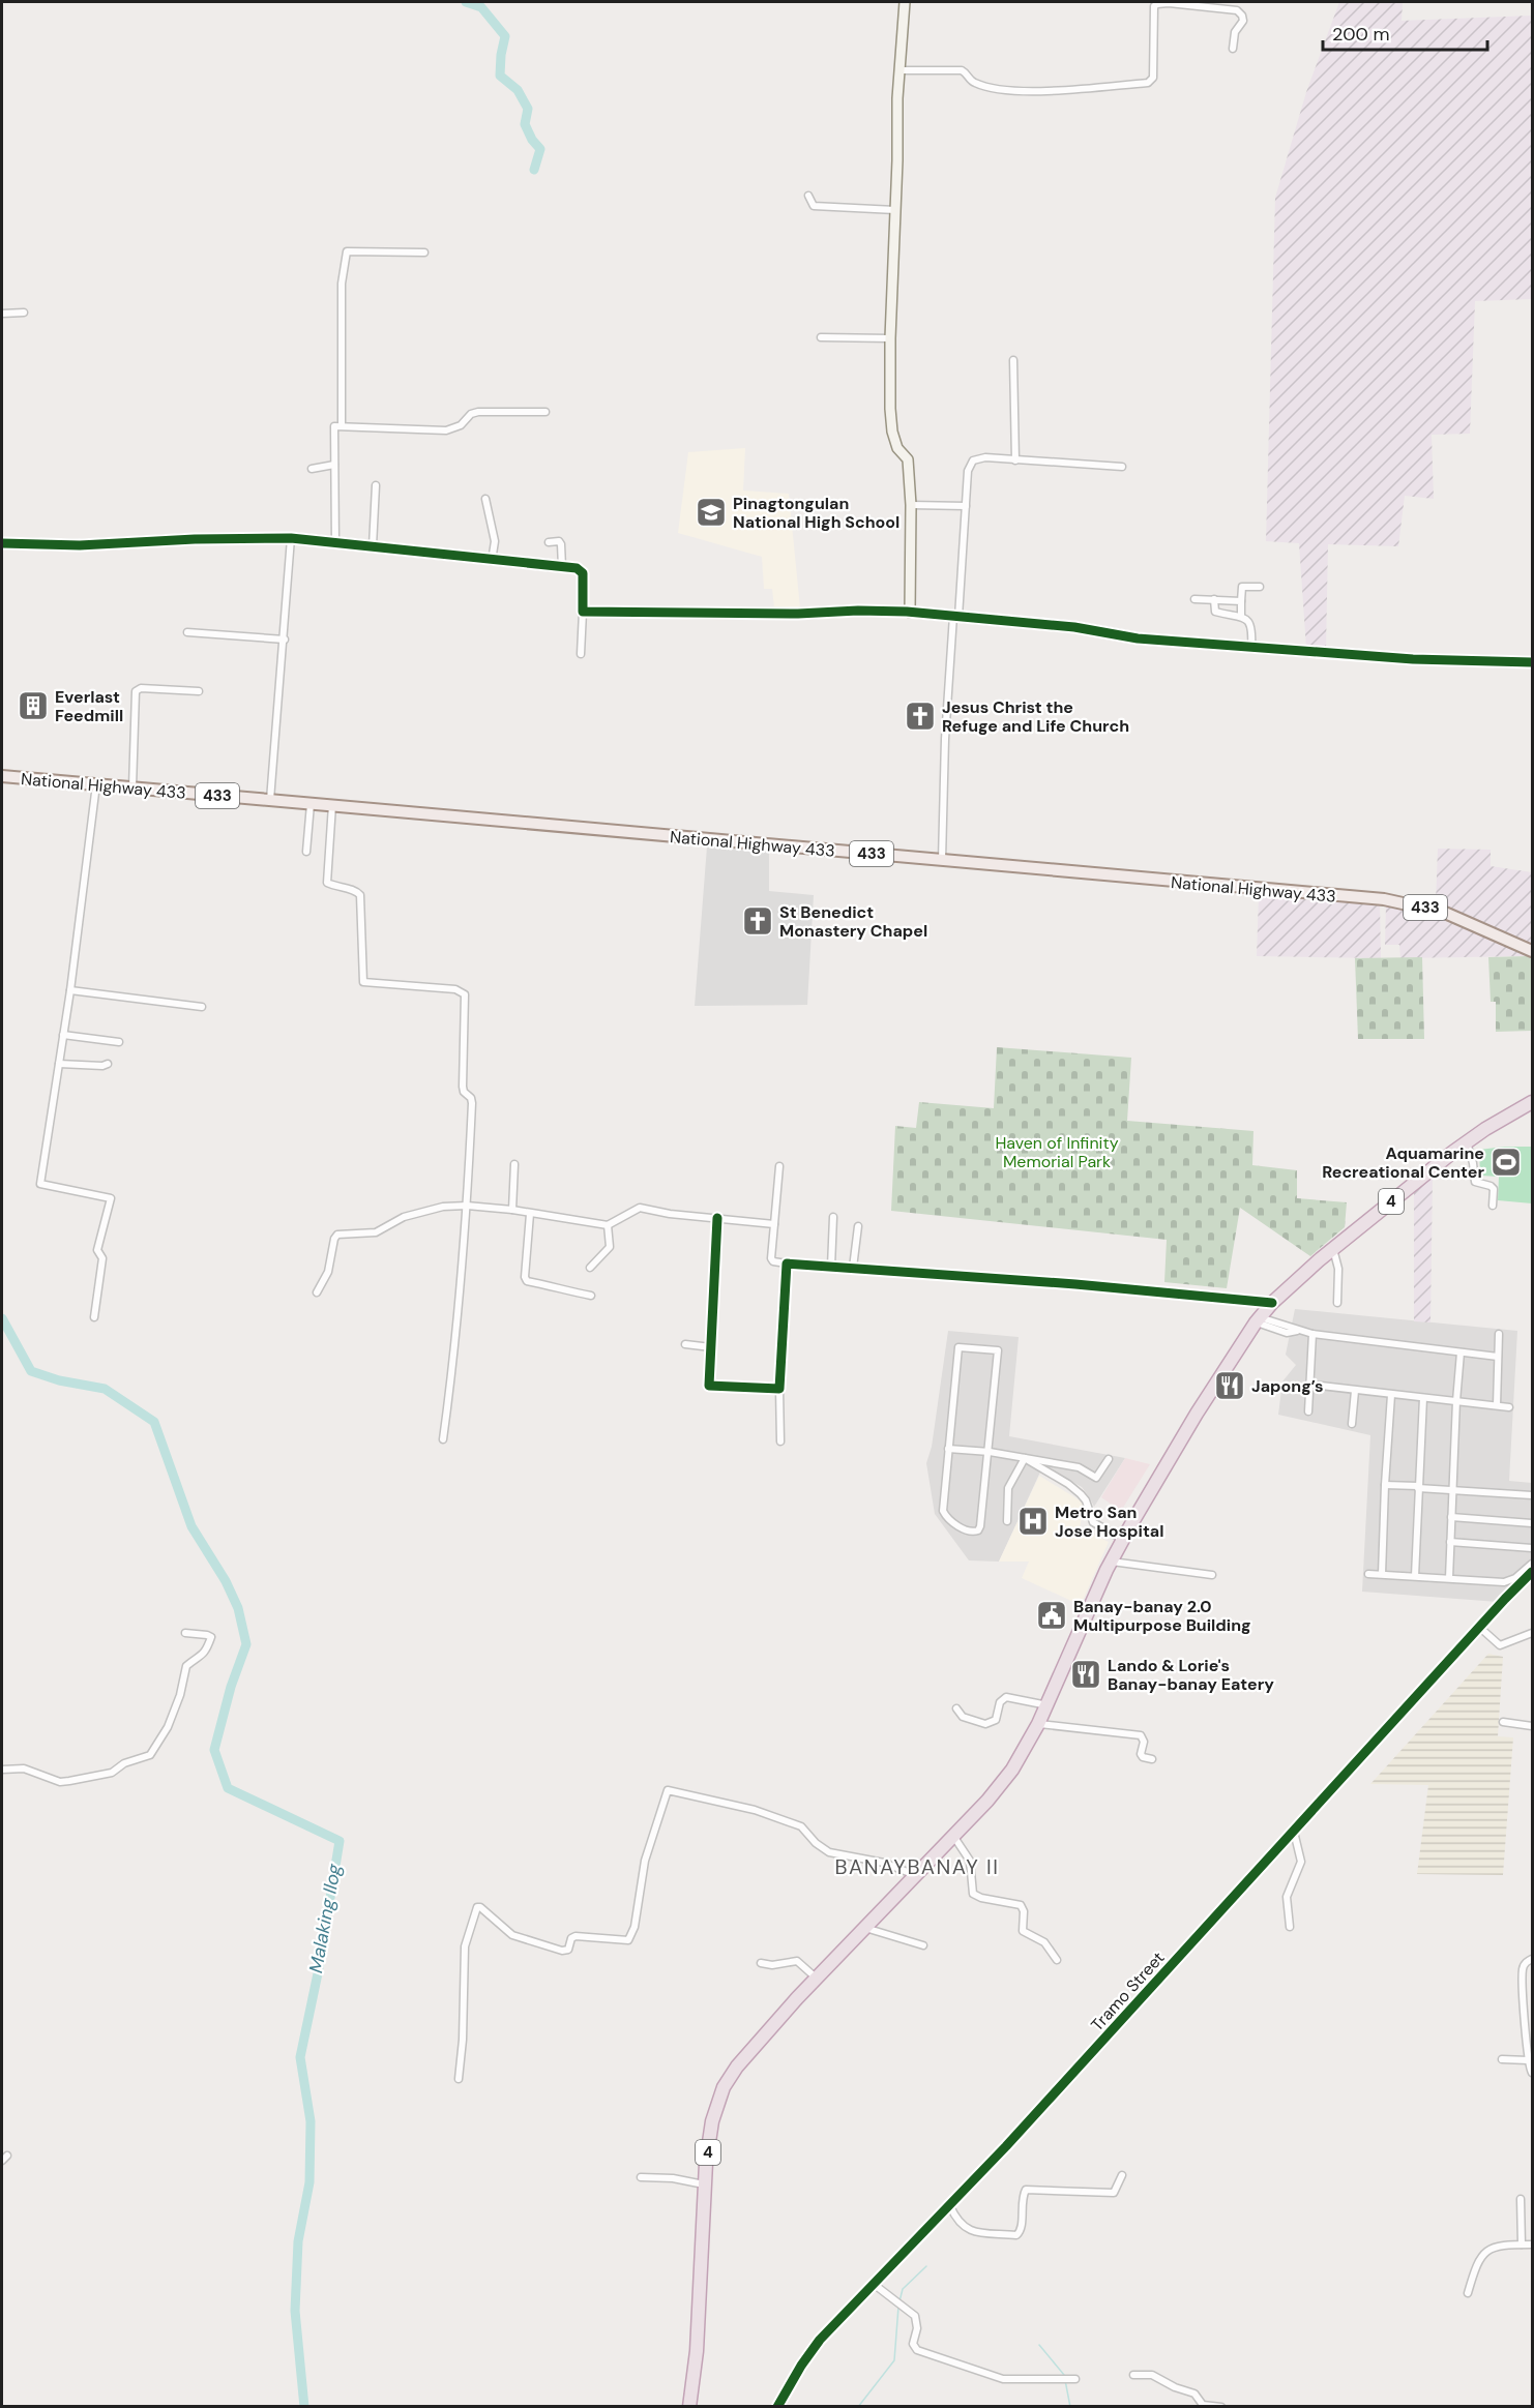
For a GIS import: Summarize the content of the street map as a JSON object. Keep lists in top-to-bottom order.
{
  "streets": {
    "highway": ["4"],
    "main road": ["National Highway 433", "433"],
    "street": ["Tramo Street"]
  },
  "districts": ["BANAYBANAY II"],
  "water": ["Malaking Ilog"],
  "parks": ["Haven of Infinity Memorial Park"],
  "places": {
    "school or university": ["Pinagtongulan National High School"],
    "building": ["Everlast Feedmill"],
    "church": ["Jesus Christ the Refuge and Life Church", "St Benedict Monastery Chapel"],
    "sports": ["Aquamarine Recreational Center"],
    "restaurant": ["Japong’s", "Lando & Lorie's Banay-banay Eatery"],
    "hospital": ["Metro San Jose Hospital"],
    "public building": ["Banay-banay 2.0 Multipurpose Building"]
  },
  "scale_bar": "200 m"
}
